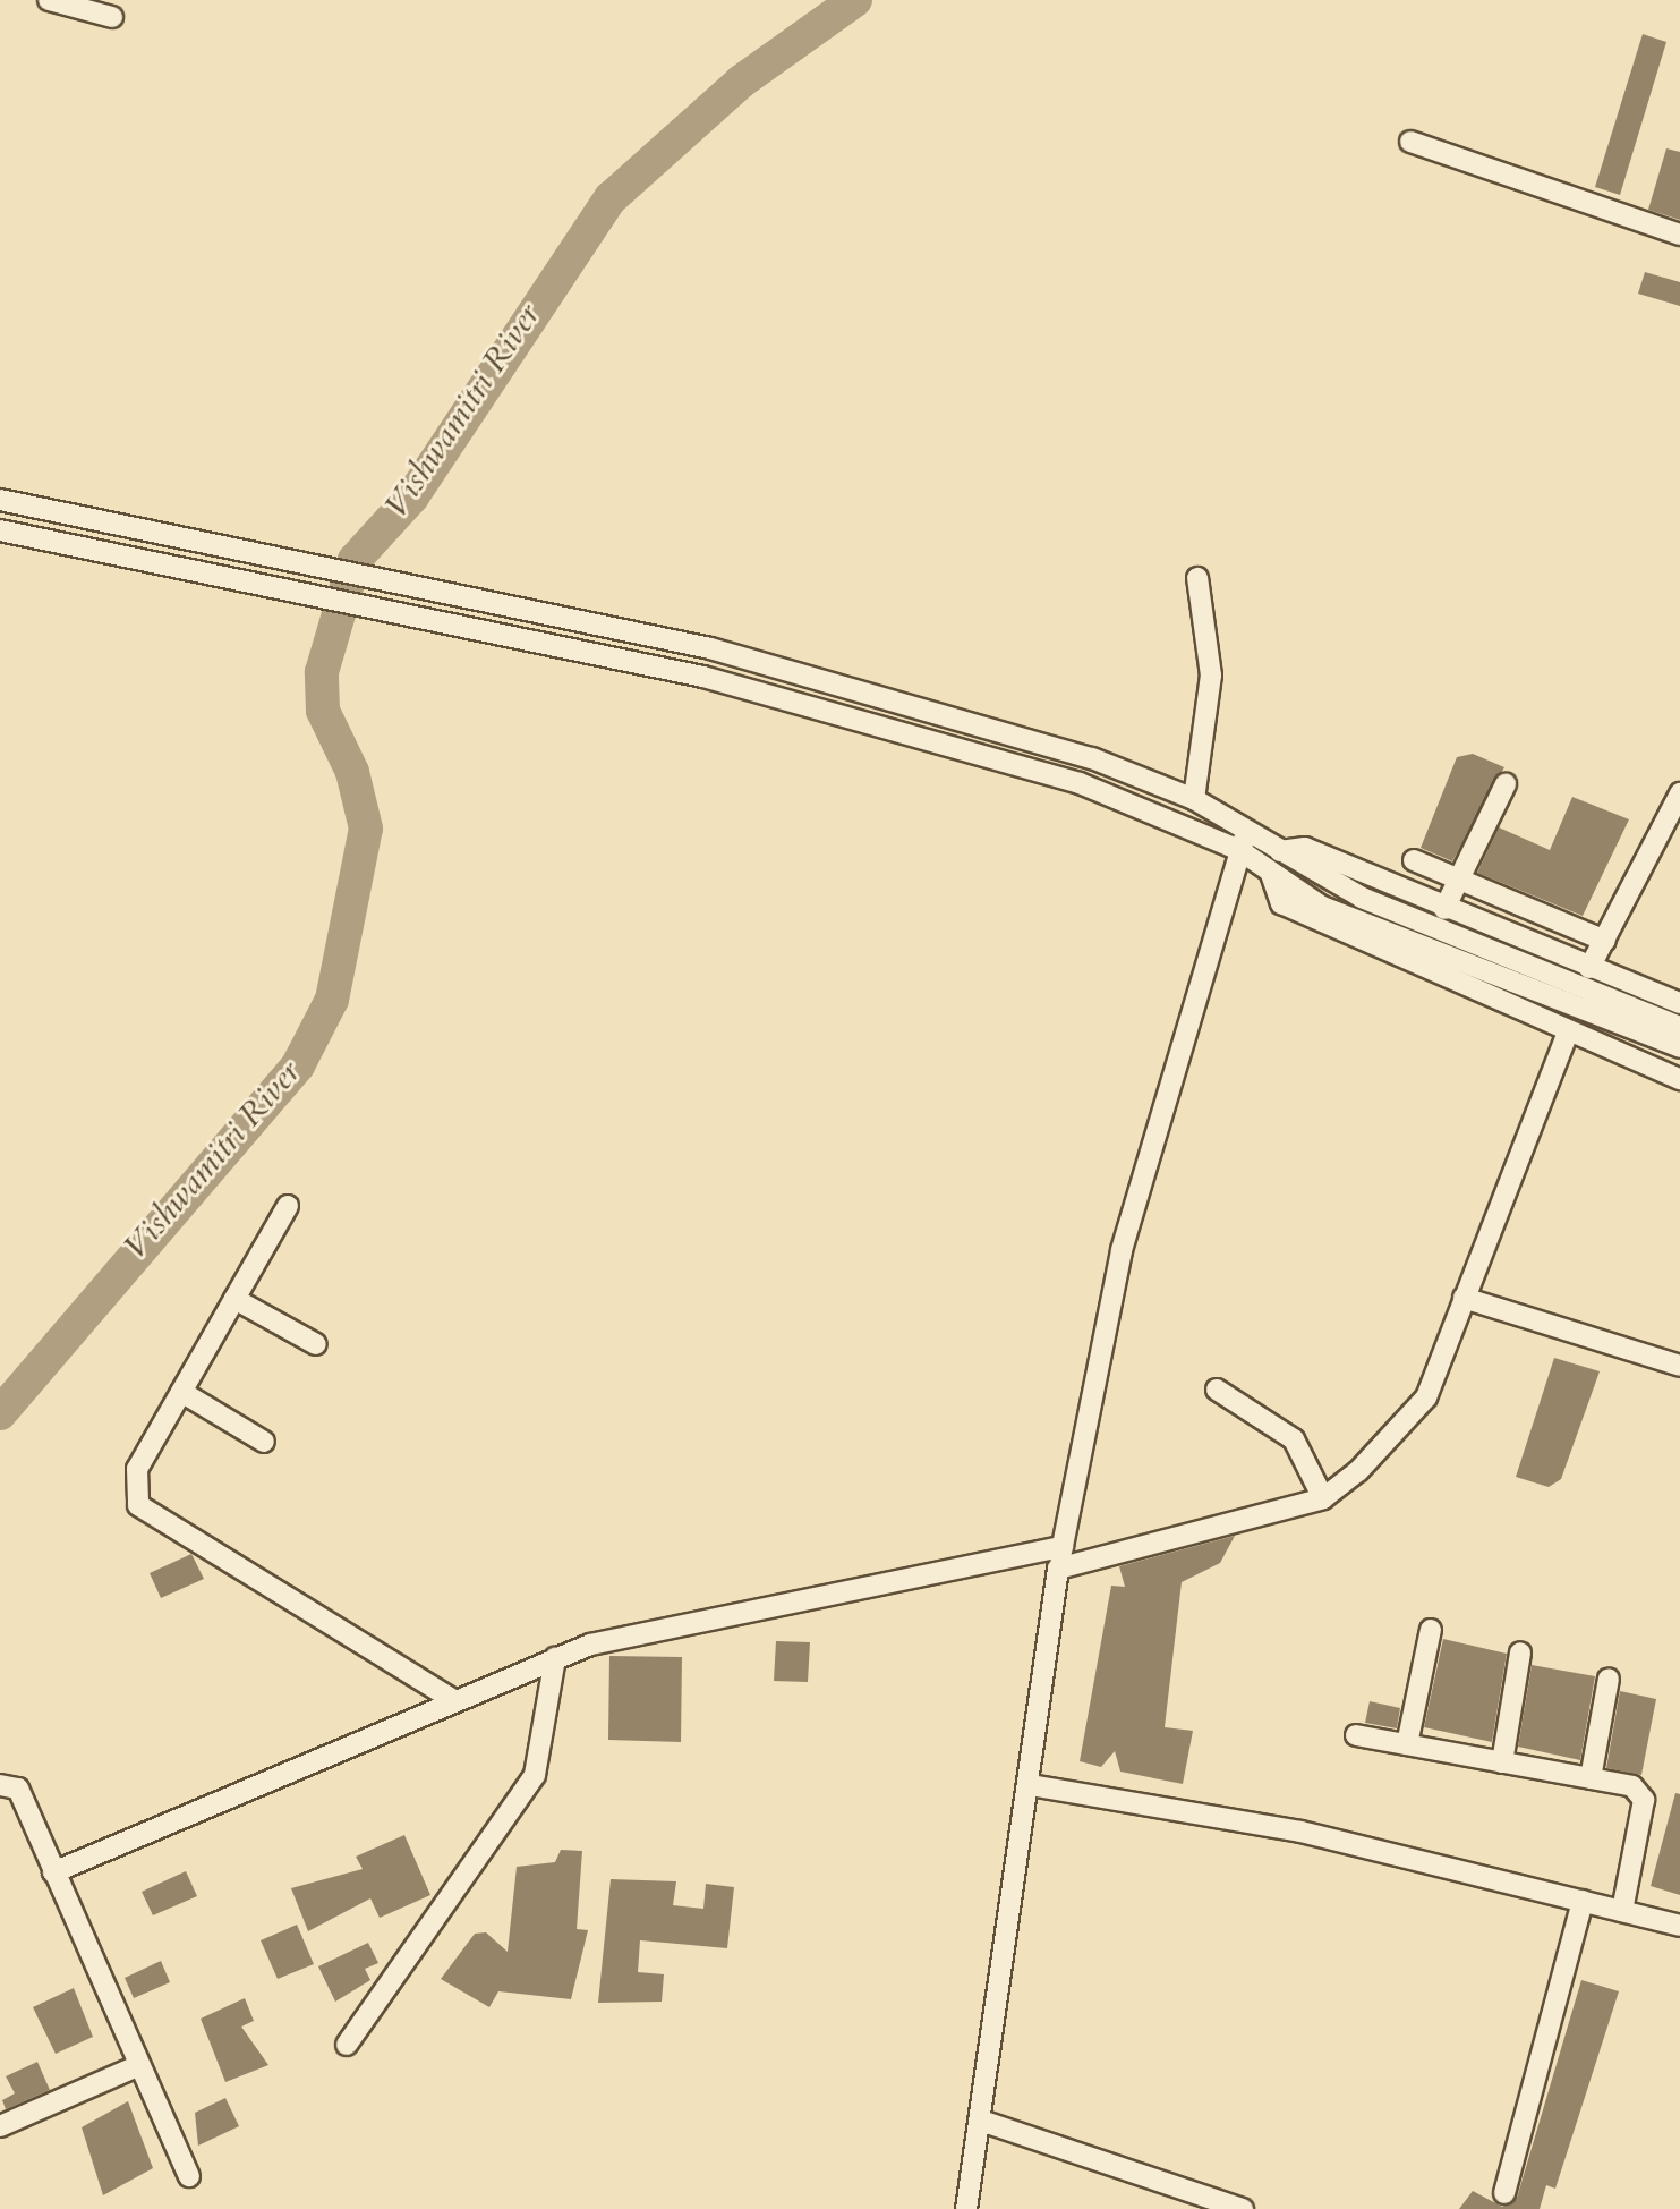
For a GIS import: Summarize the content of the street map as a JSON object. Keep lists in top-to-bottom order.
{
  "water": ["Vishwamitri River"]
}
